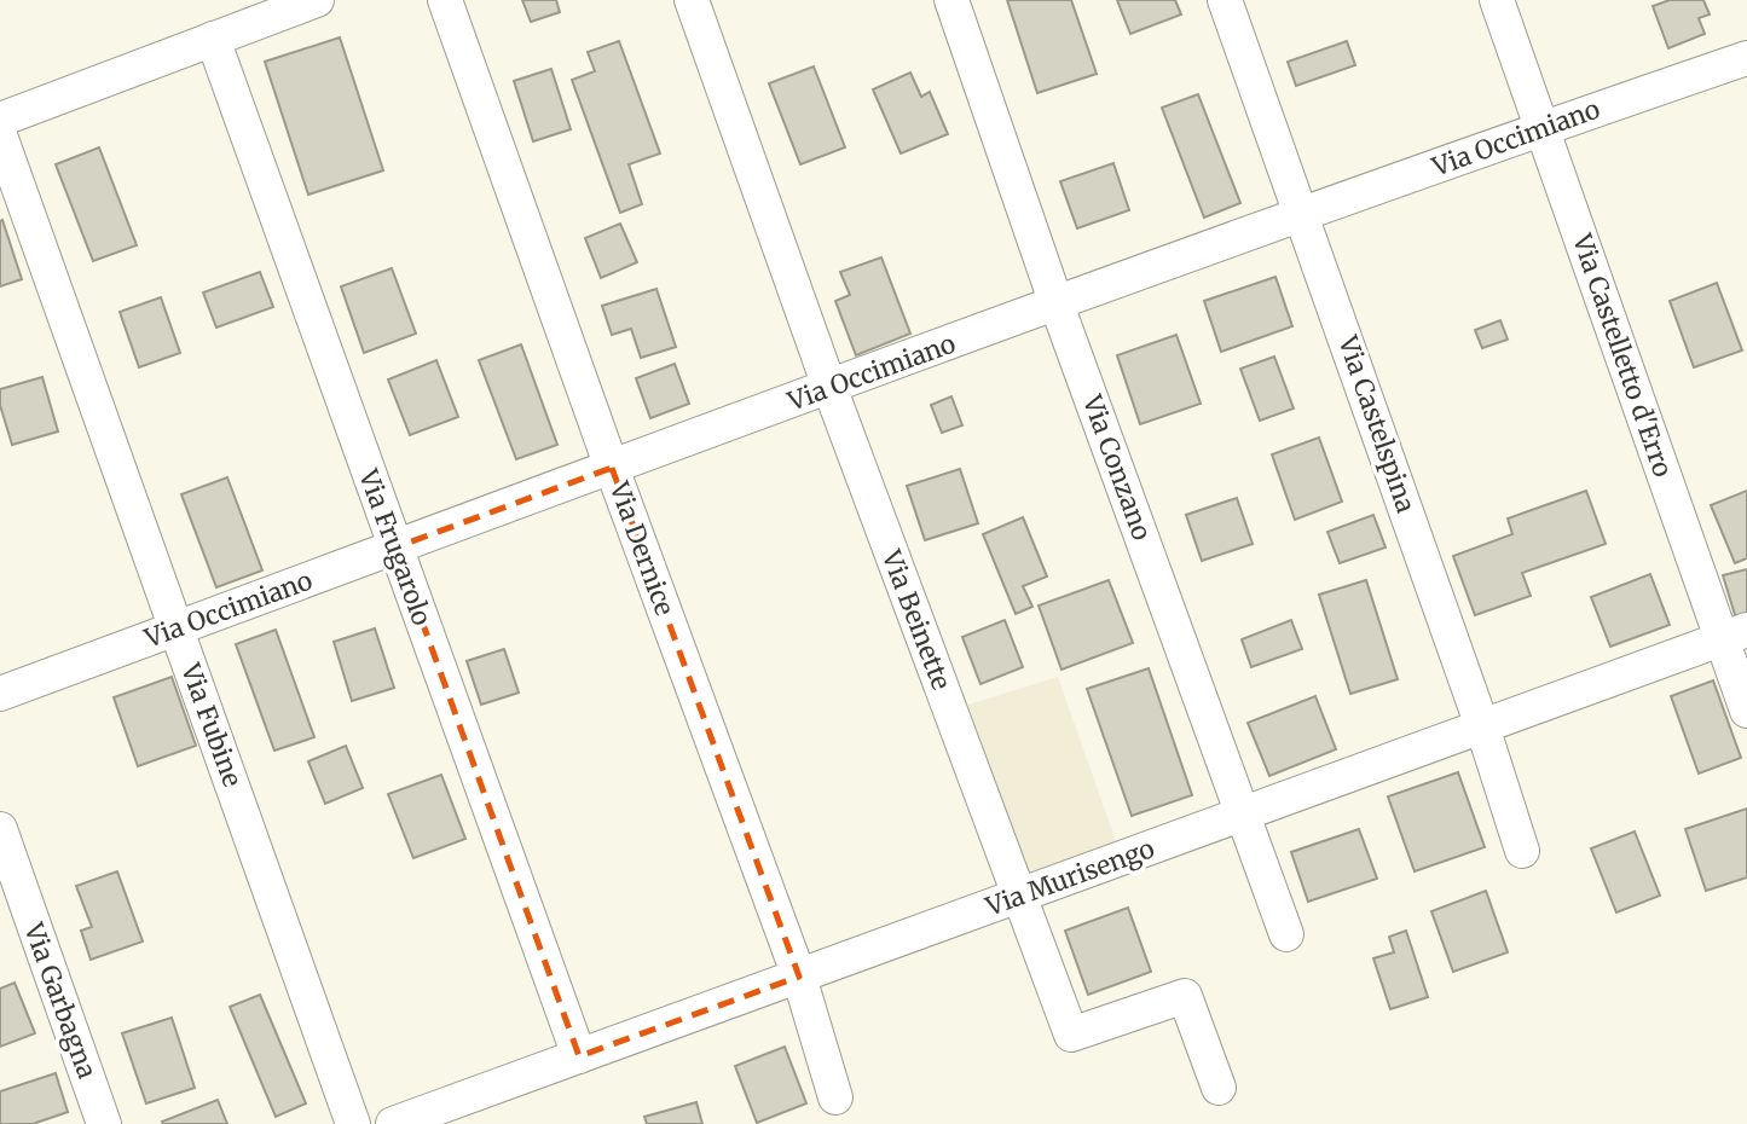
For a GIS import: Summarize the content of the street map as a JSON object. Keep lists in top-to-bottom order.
{
  "streets": {
    "street": [
      "Via Occimiano",
      "Via Castelletto d'Erro",
      "Via Castelspina",
      "Via Conzano",
      "Via Frugarolo",
      "Via Dernice",
      "Via Beinette",
      "Via Fubine",
      "Via Murisengo",
      "Via Garbagna"
    ]
  },
  "crossings": [
    ["Via Occimiano", "Via Castelletto d'Erro"],
    ["Via Occimiano", "Via Castelspina"],
    ["Via Occimiano", "Via Conzano"],
    ["Via Occimiano", "Via Frugarolo"],
    ["Via Occimiano", "Via Dernice"],
    ["Via Occimiano", "Via Beinette"],
    ["Via Occimiano", "Via Fubine"],
    ["Via Castelletto d'Erro", "Via Murisengo"],
    ["Via Castelspina", "Via Murisengo"],
    ["Via Conzano", "Via Murisengo"],
    ["Via Frugarolo", "Via Murisengo"],
    ["Via Dernice", "Via Murisengo"],
    ["Via Beinette", "Via Murisengo"]
  ]
}
